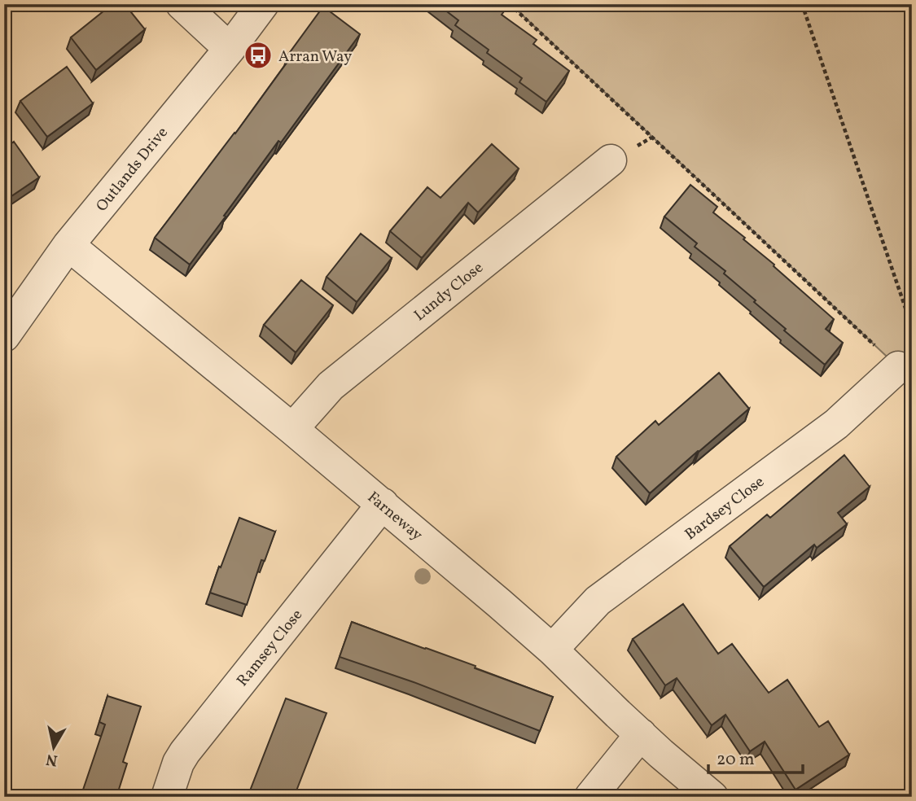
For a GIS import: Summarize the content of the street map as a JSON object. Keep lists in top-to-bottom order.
{
  "streets": {
    "street": [
      "Outlands Drive",
      "Lundy Close",
      "Bardsey Close",
      "Farneway",
      "Ramsey Close"
    ]
  },
  "crossings": [
    ["Outlands Drive", "Farneway"],
    ["Lundy Close", "Farneway"],
    ["Bardsey Close", "Farneway"],
    ["Farneway", "Ramsey Close"]
  ],
  "places": {
    "bus stop": ["Arran Way"]
  },
  "scale_bar": "20 m",
  "north": "bottom"
}
